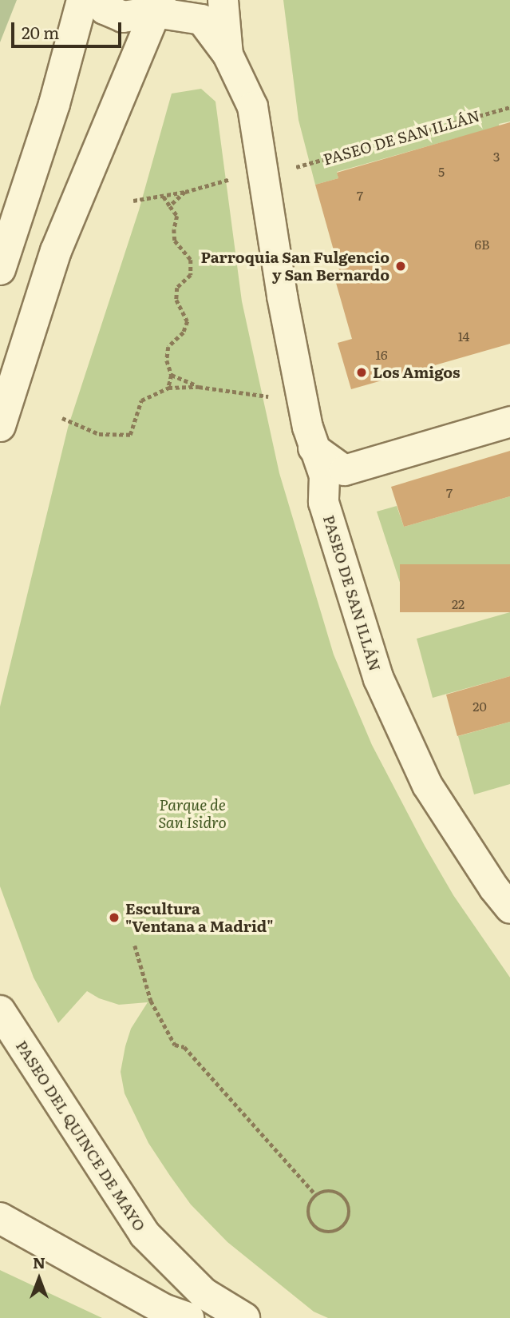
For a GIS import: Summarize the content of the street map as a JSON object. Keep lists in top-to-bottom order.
{
  "streets": {
    "street": ["PASEO DE SAN ILLÁN", "PASEO DEL QUINCE DE MAYO"]
  },
  "parks": ["Parque de San Isidro"],
  "places": ["Parroquia San Fulgencio y San Bernardo", "Los Amigos", "Escultura \"Ventana a Madrid\""],
  "house_numbers": [
    "3",
    "5",
    "7",
    "6B",
    "14",
    "16",
    "7",
    "22",
    "20"
  ],
  "scale_bar": "20 m",
  "north": "top"
}
